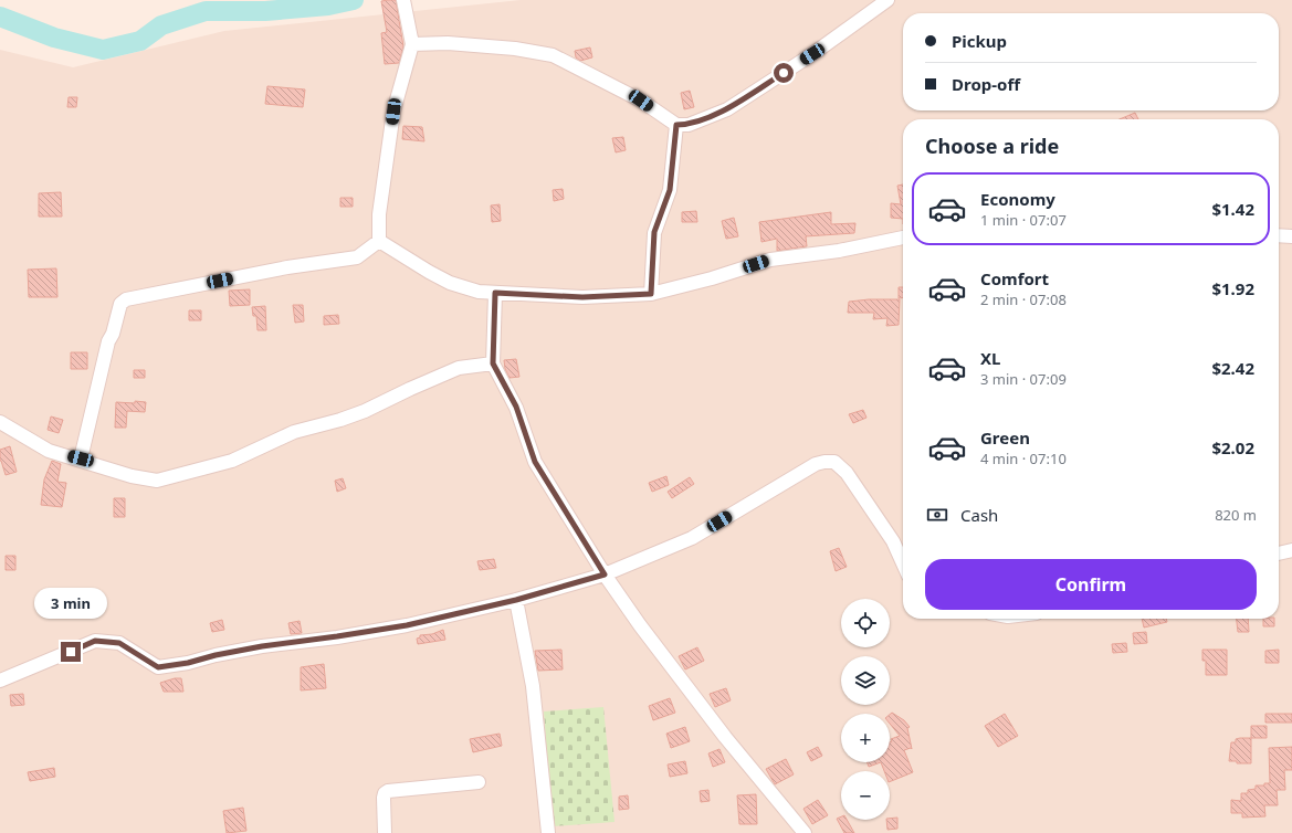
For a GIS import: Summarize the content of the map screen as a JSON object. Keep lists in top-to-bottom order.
{
  "page": {
    "banner": ["Pickup", "Drop-off"],
    "heading": "Choose a ride",
    "list": [
      {
        "name": "Economy",
        "note": "1 min · 07:07",
        "value": "$1.42"
      },
      {
        "name": "Comfort",
        "note": "2 min · 07:08",
        "value": "$1.92"
      },
      {
        "name": "XL",
        "note": "3 min · 07:09",
        "value": "$2.42"
      },
      {
        "name": "Green",
        "note": "4 min · 07:10",
        "value": "$2.02"
      }
    ],
    "pay": ["Cash", "820 m"],
    "buttons": "Confirm",
    "bubble": "3 min",
    "map_buttons": ["+", "−"]
  }
}
